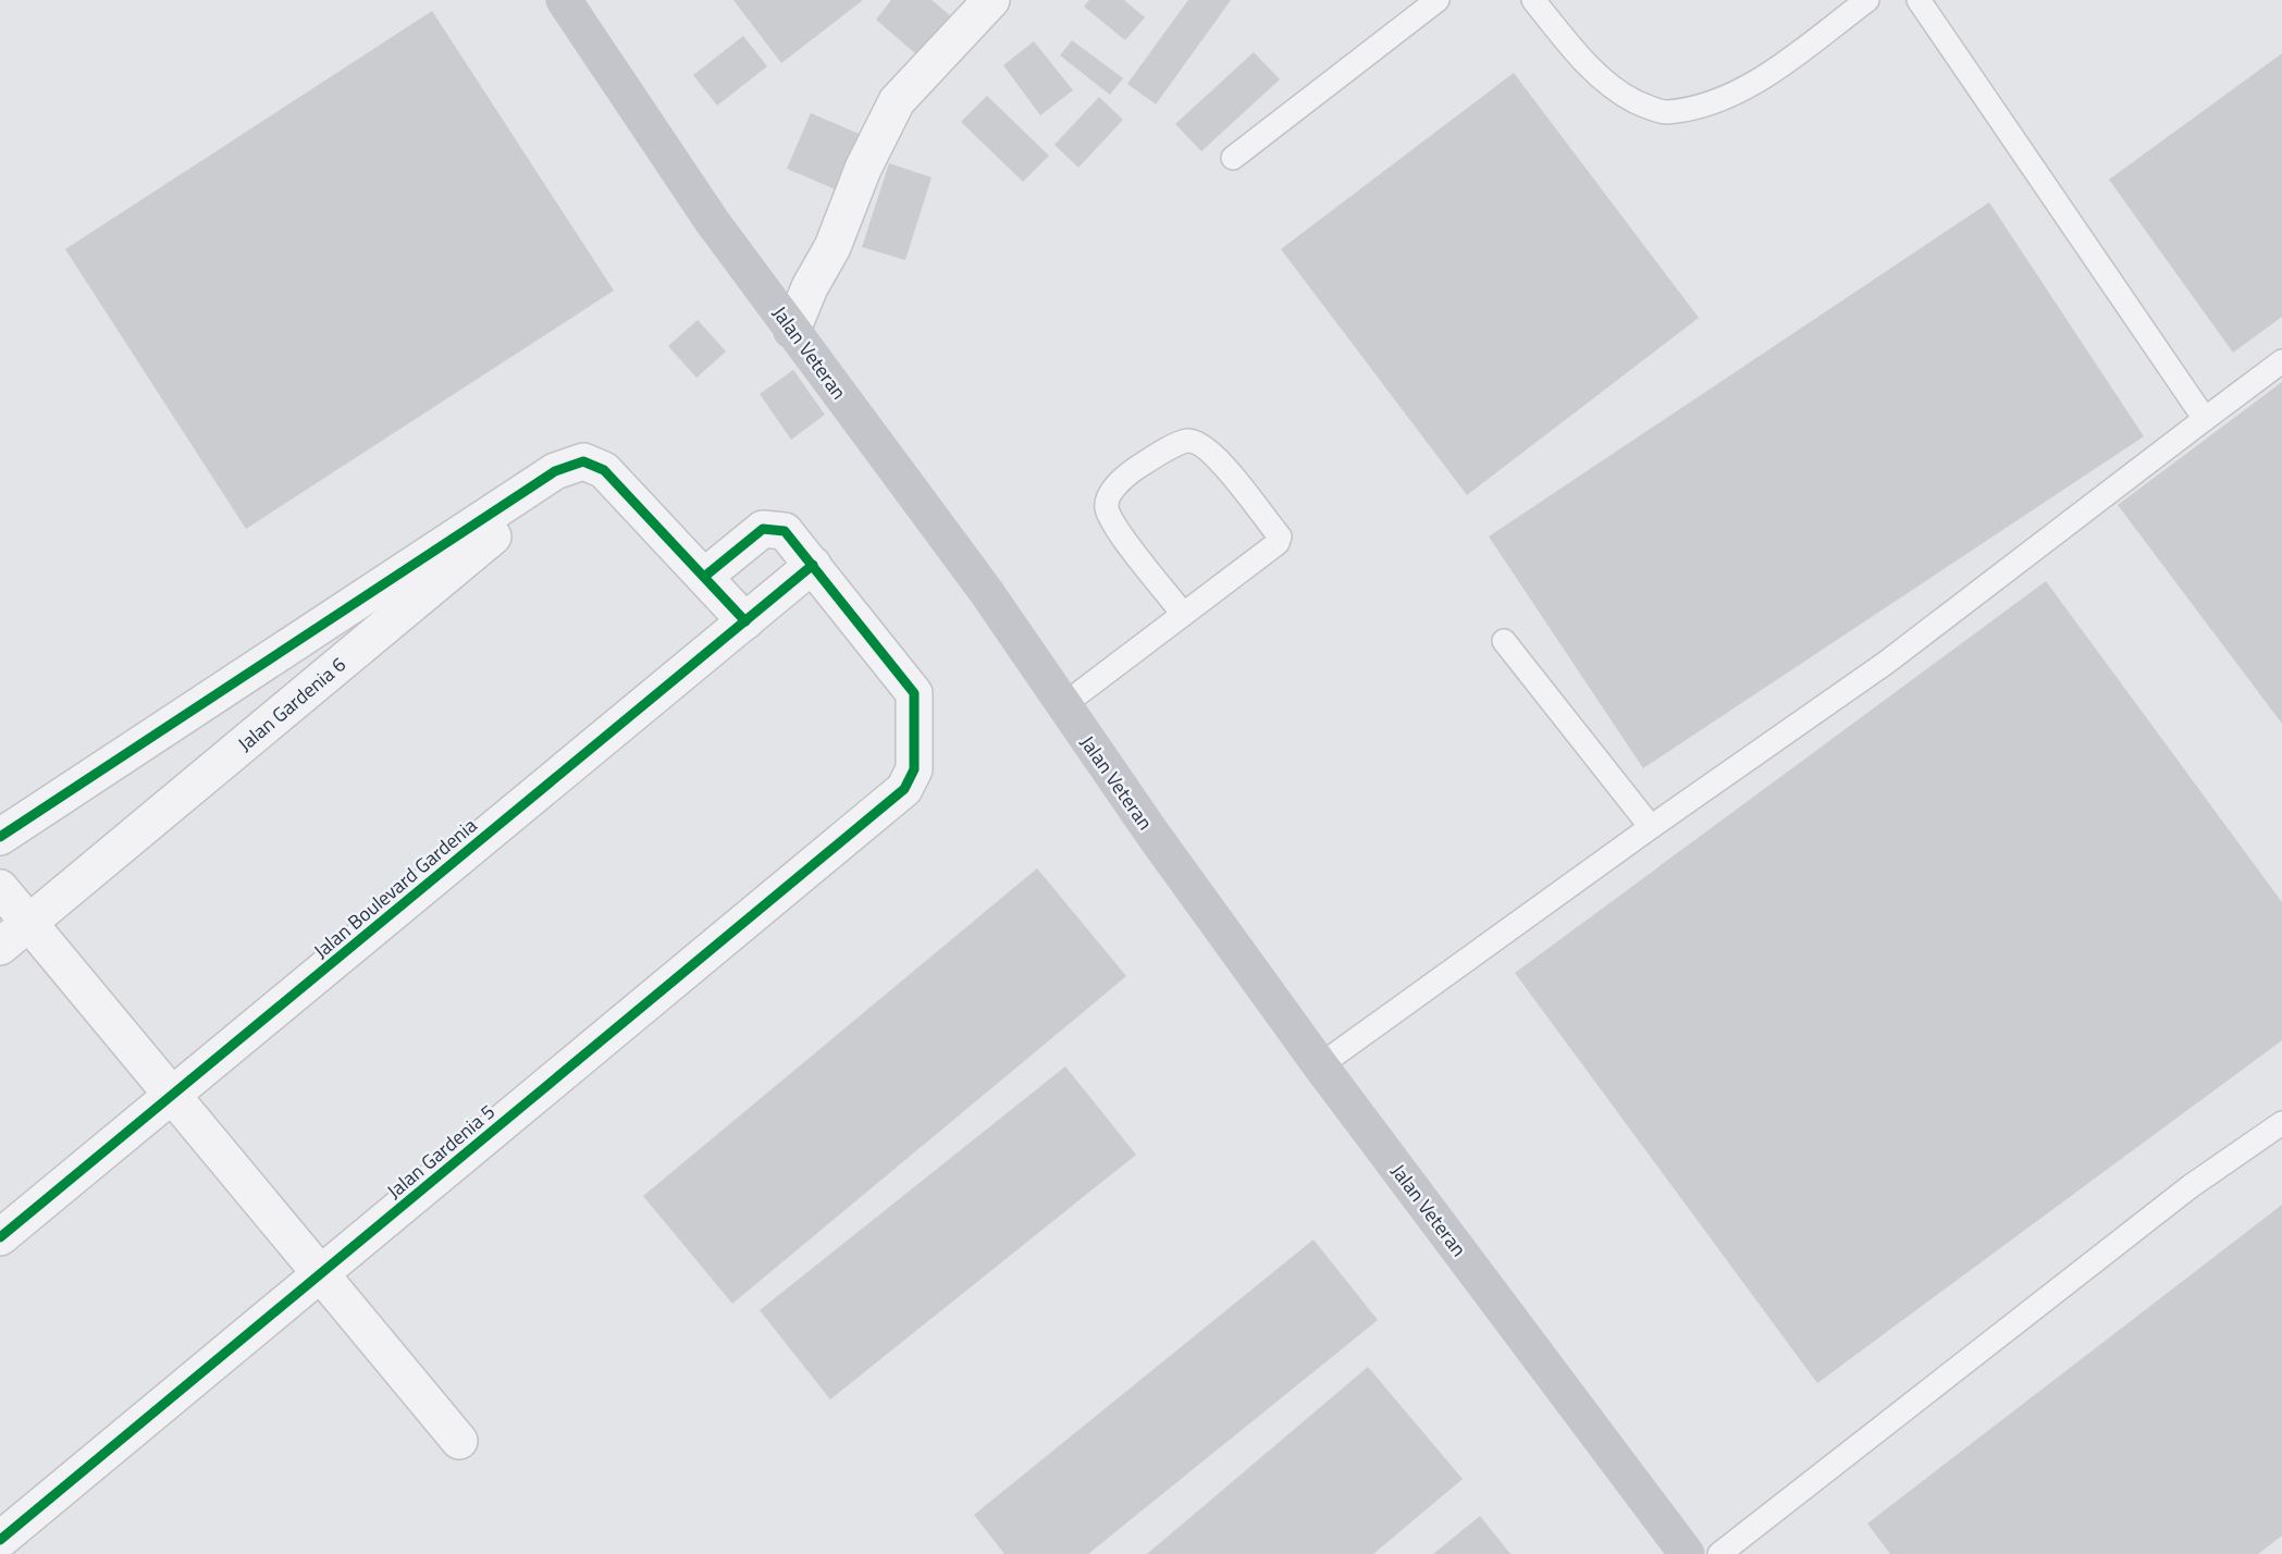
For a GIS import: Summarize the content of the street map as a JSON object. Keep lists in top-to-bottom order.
{
  "streets": {
    "main road": ["Jalan Veteran"],
    "street": ["Jalan Gardenia 6", "Jalan Boulevard Gardenia", "Jalan Gardenia 5"]
  },
  "crossings": [
    ["Jalan Boulevard Gardenia", "Jalan Gardenia 5"]
  ]
}
